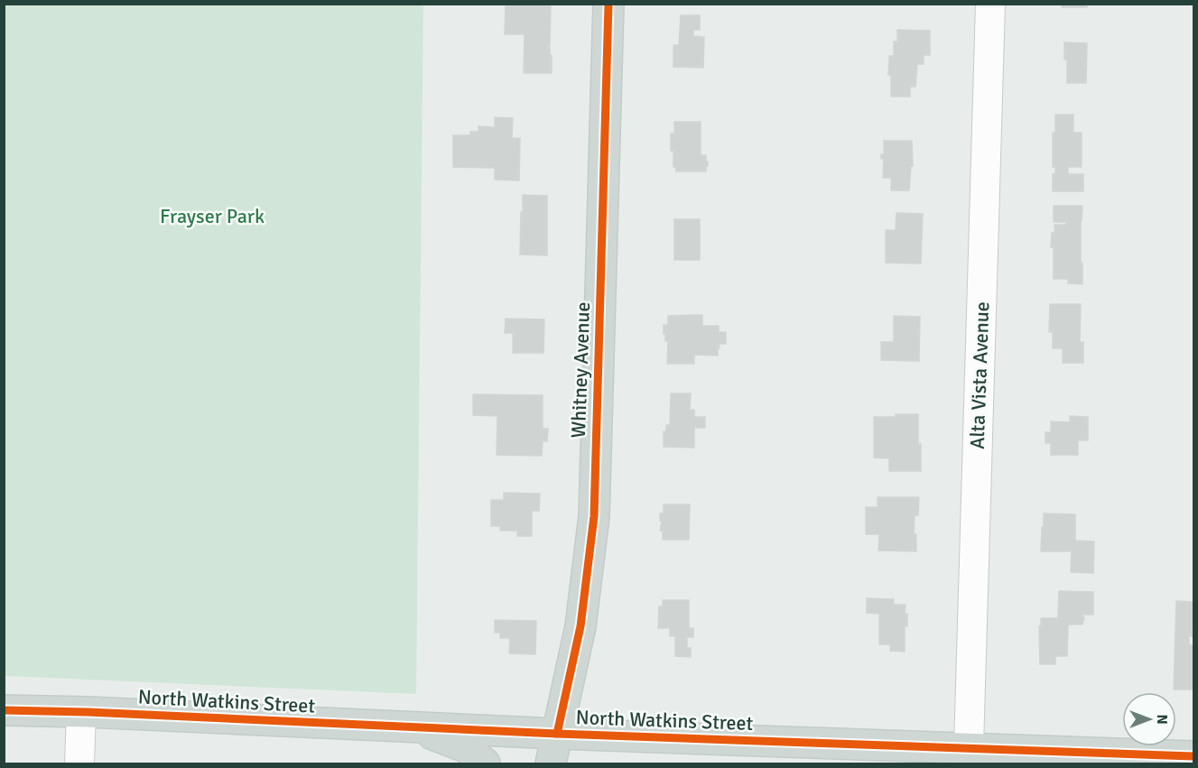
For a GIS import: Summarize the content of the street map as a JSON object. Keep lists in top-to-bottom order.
{
  "streets": {
    "main road": ["Whitney Avenue", "North Watkins Street"],
    "street": ["Alta Vista Avenue"]
  },
  "crossings": [
    ["Whitney Avenue", "North Watkins Street"],
    ["Alta Vista Avenue", "North Watkins Street"]
  ],
  "parks": ["Frayser Park"],
  "north": "right"
}
